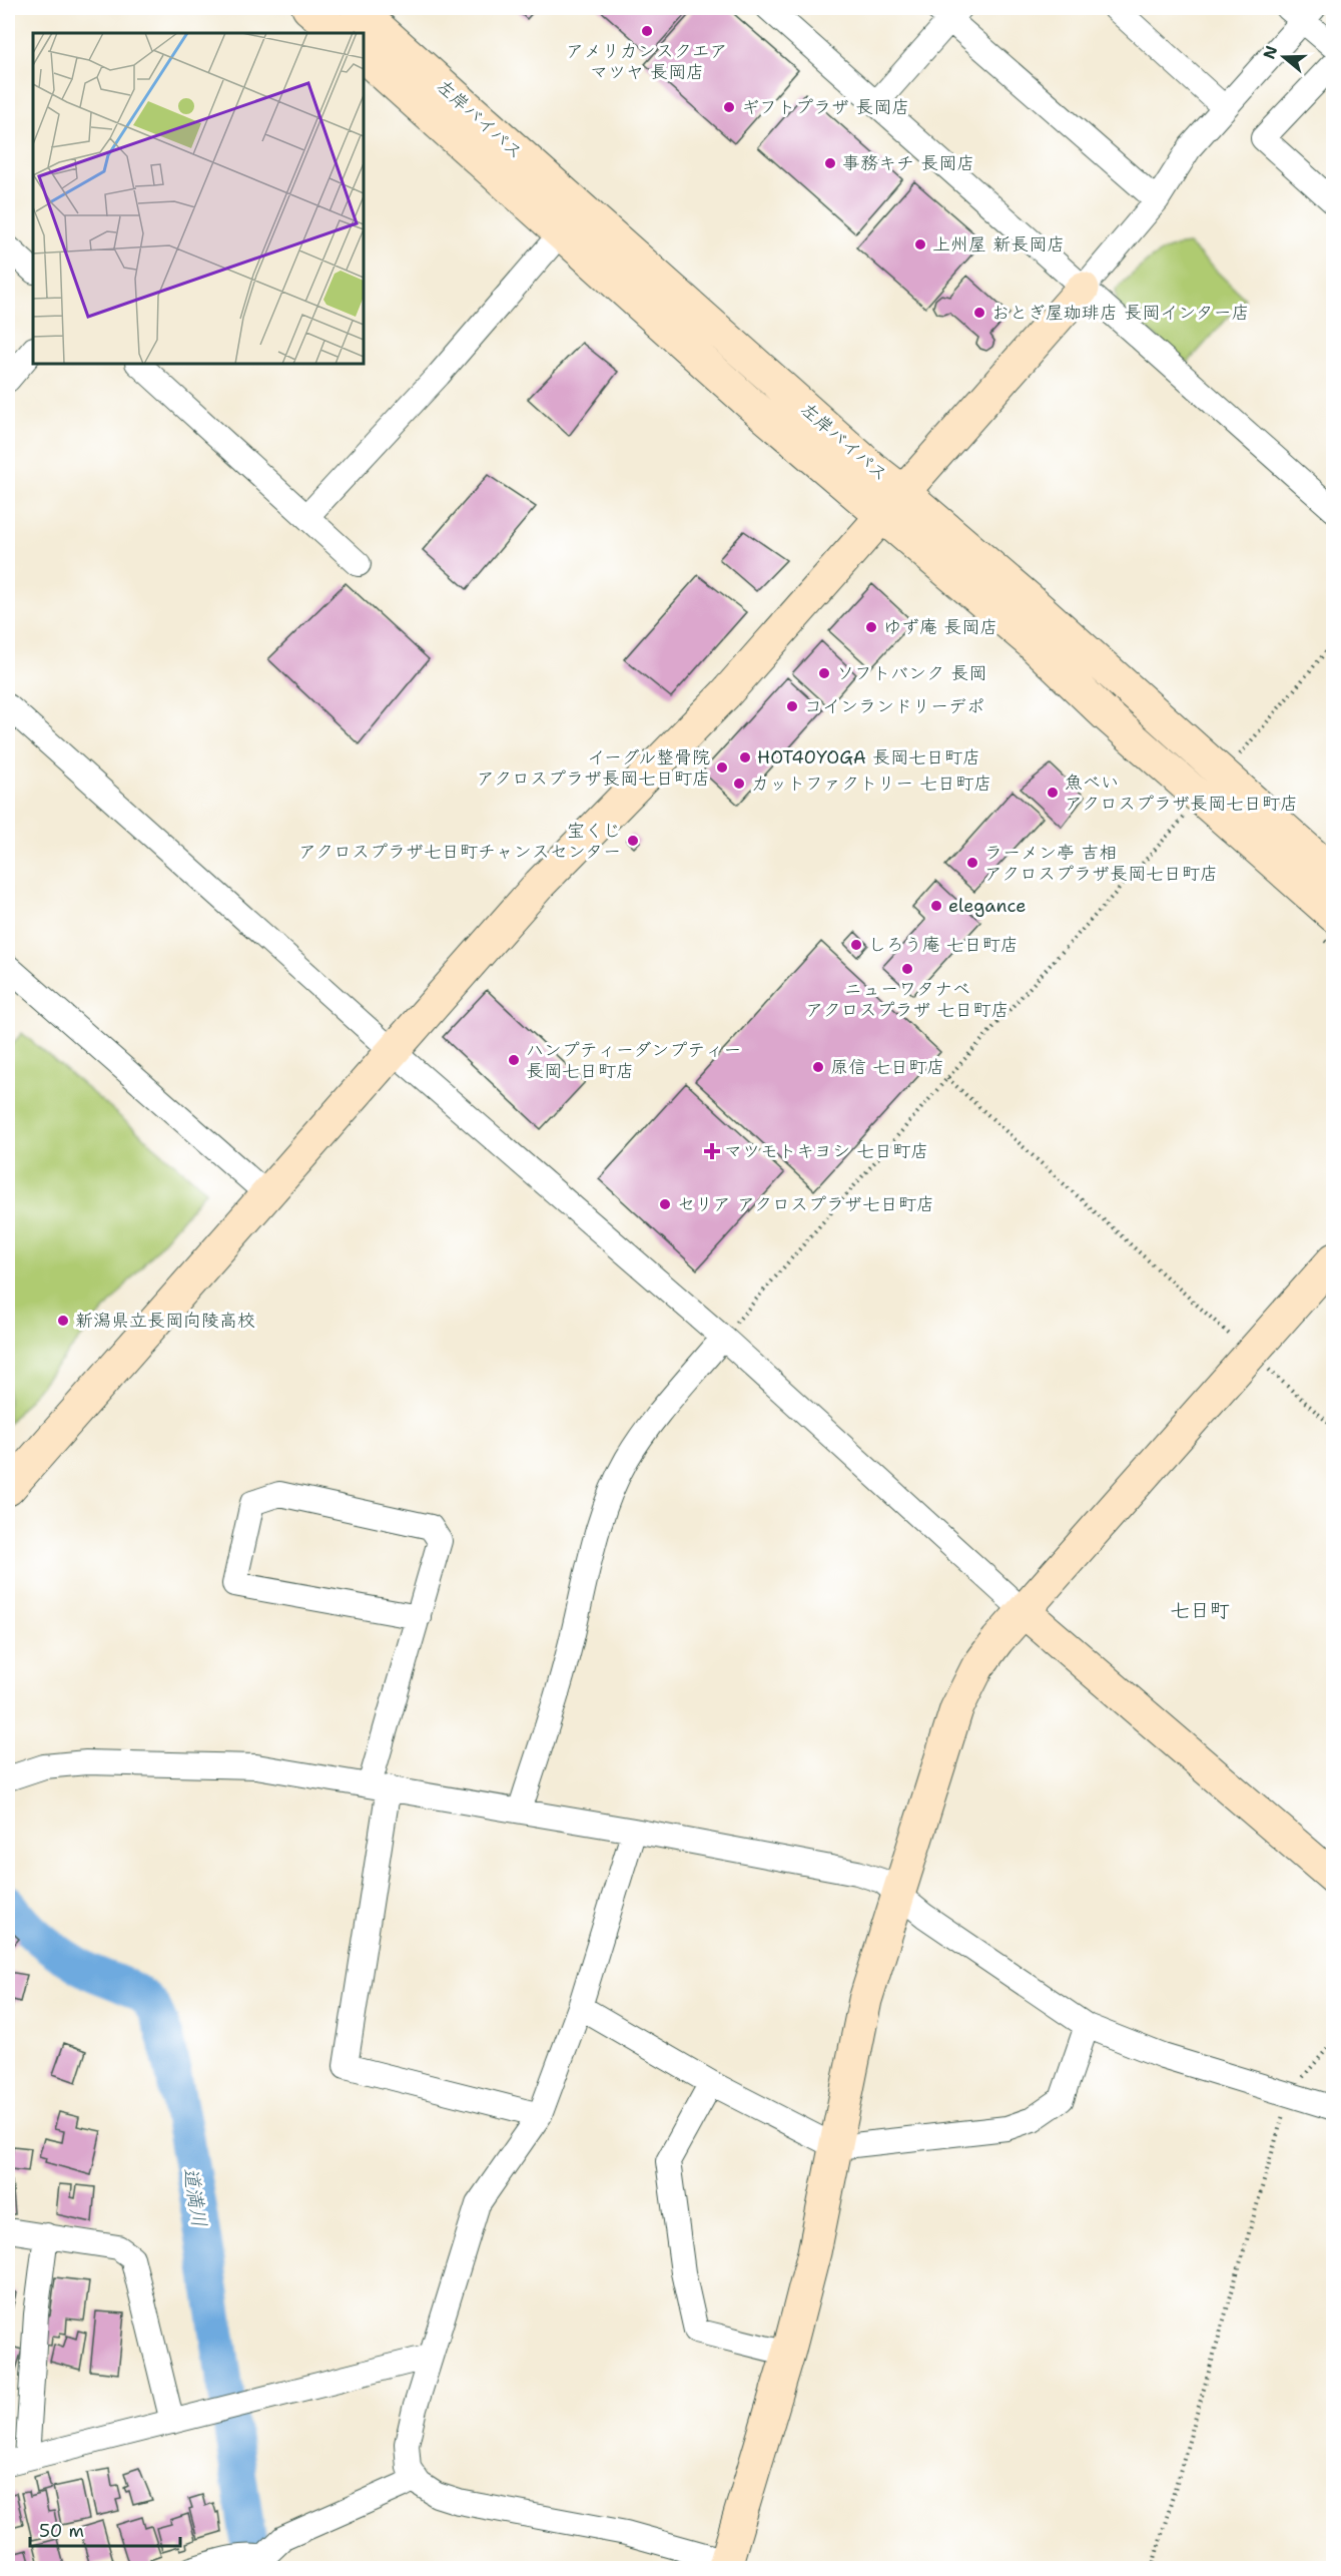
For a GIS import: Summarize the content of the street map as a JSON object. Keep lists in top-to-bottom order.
{
  "streets": {
    "street": ["左岸バイパス"]
  },
  "districts": ["七日町"],
  "water": ["道満川"],
  "places": {
    "other": [
      "アメリカンスクエア マツヤ 長岡店",
      "ギフトプラザ 長岡店",
      "事務キチ 長岡店",
      "上州屋 新長岡店",
      "おとぎ屋珈琲店 長岡インター店",
      "ゆず庵 長岡店",
      "ソフトバンク 長岡",
      "コインランドリーデポ",
      "HOT40YOGA 長岡七日町店",
      "イーグル整骨院 アクロスプラザ長岡七日町店",
      "カットファクトリー 七日町店",
      "魚べい アクロスプラザ長岡七日町店",
      "宝くじ アクロスプラザ七日町チャンスセンター",
      "ラーメン亭 吉相 アクロスプラザ長岡七日町店",
      "elegance",
      "しろう庵 七日町店",
      "ニューワタナベ アクロスプラザ 七日町店",
      "ハンプティーダンプティー 長岡七日町店",
      "原信 七日町店",
      "セリア アクロスプラザ七日町店",
      "新潟県立長岡向陵高校"
    ],
    "health": ["マツモトキヨシ 七日町店"]
  },
  "scale_bar": "50 m",
  "north": "left"
}
